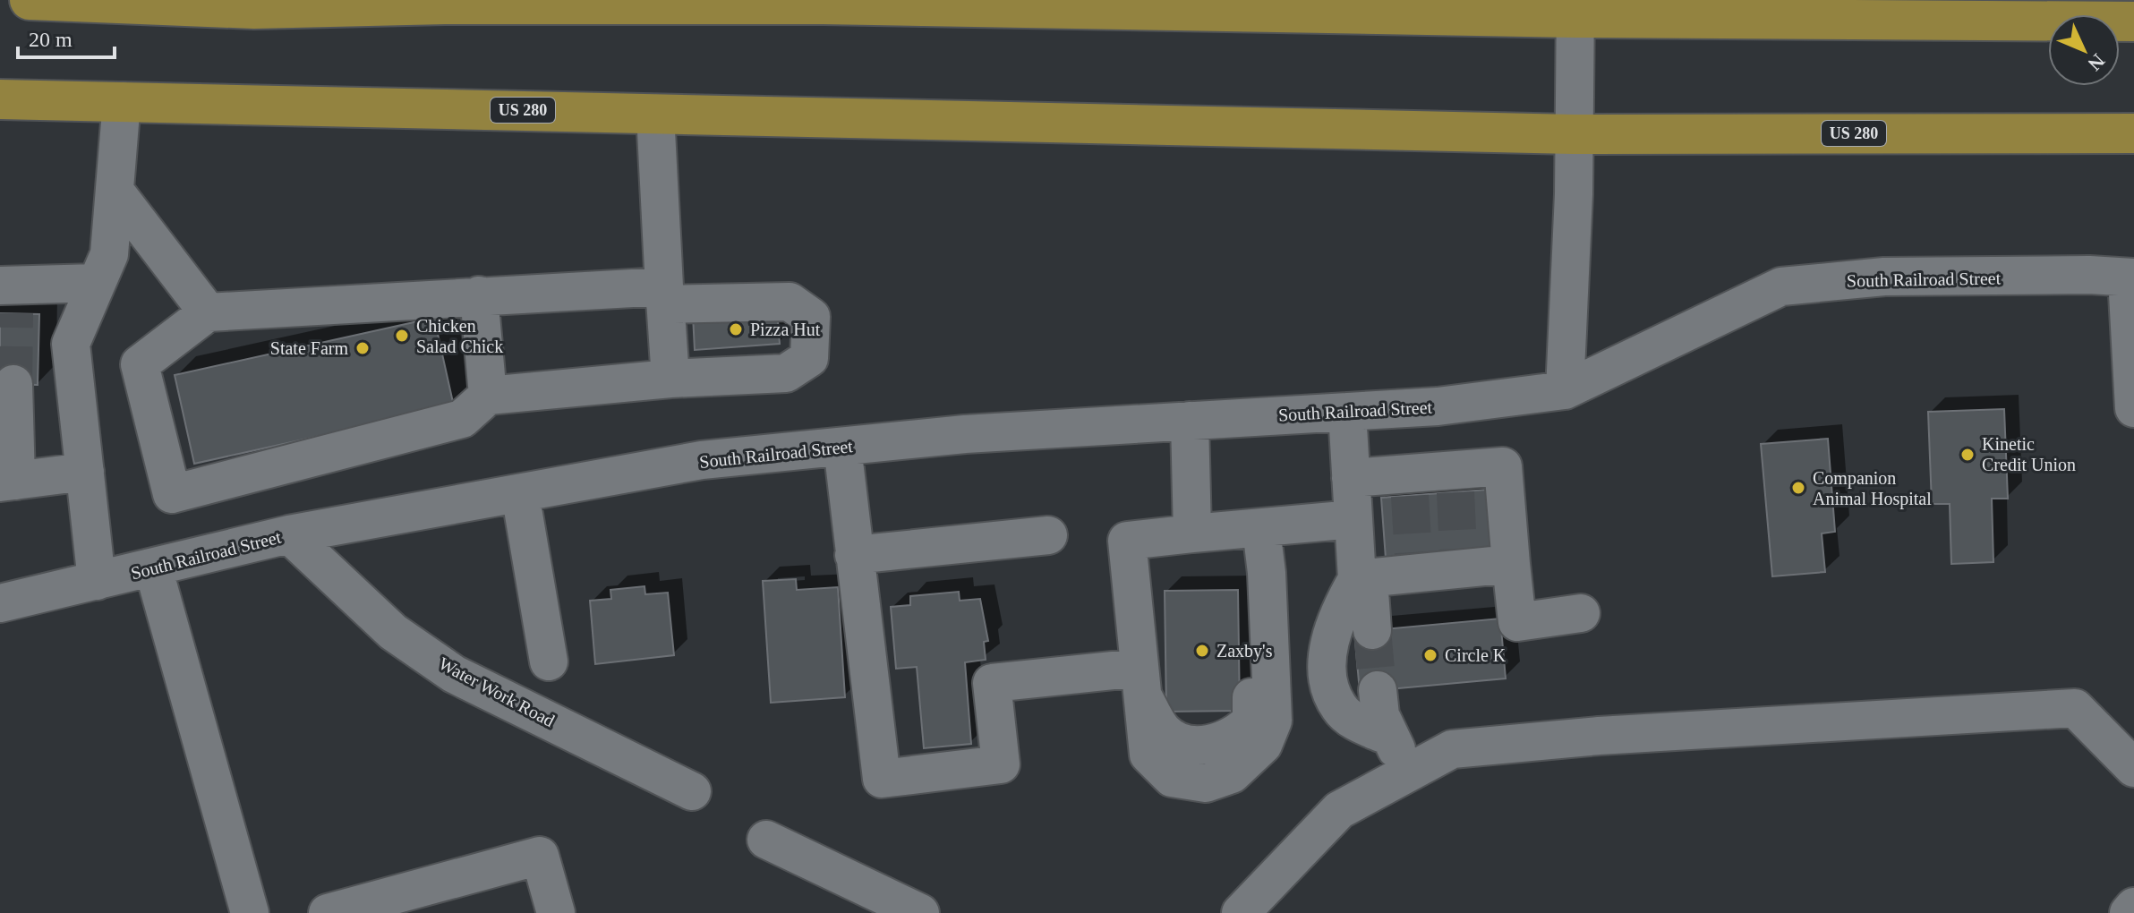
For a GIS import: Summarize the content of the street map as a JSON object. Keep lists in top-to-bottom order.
{
  "streets": {
    "highway": ["US 280"],
    "street": ["South Railroad Street", "Water Work Road"]
  },
  "crossings": [
    ["South Railroad Street", "Water Work Road"]
  ],
  "places": [
    "Pizza Hut",
    "Chicken Salad Chick",
    "State Farm",
    "Kinetic Credit Union",
    "Companion Animal Hospital",
    "Zaxby's",
    "Circle K"
  ],
  "scale_bar": "20 m",
  "north": "bottom right"
}
